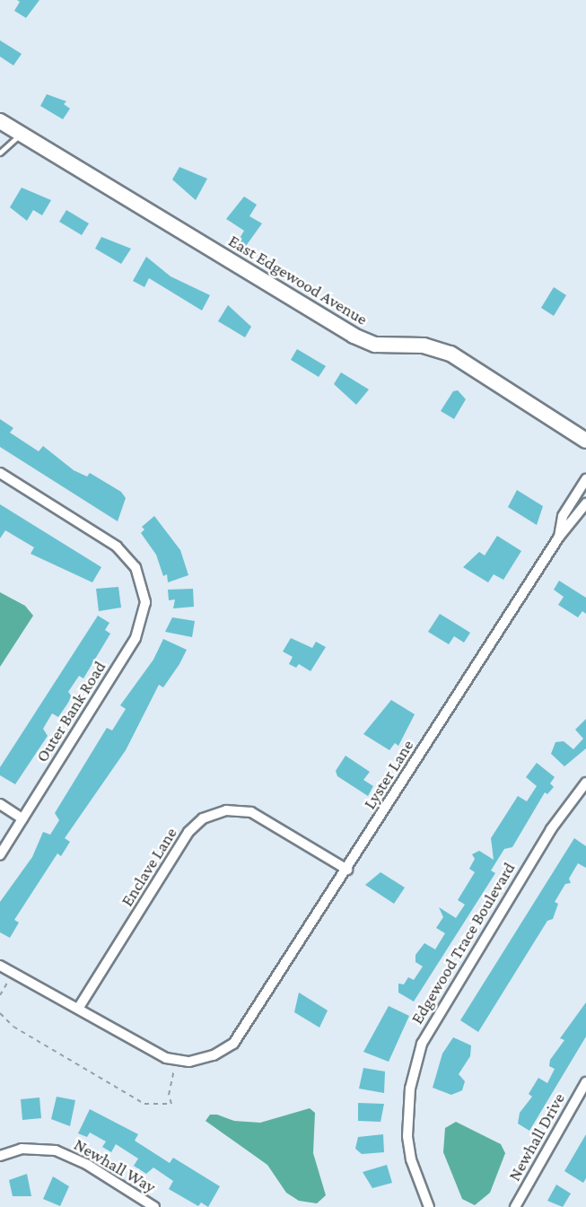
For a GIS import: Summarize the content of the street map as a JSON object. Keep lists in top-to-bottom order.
{
  "streets": {
    "main road": ["East Edgewood Avenue"],
    "street": [
      "Outer Bank Road",
      "Lyster Lane",
      "Enclave Lane",
      "Edgewood Trace Boulevard",
      "Newhall Drive",
      "Newhall Way"
    ]
  },
  "crossings": [
    ["Lyster Lane", "Enclave Lane"]
  ]
}
